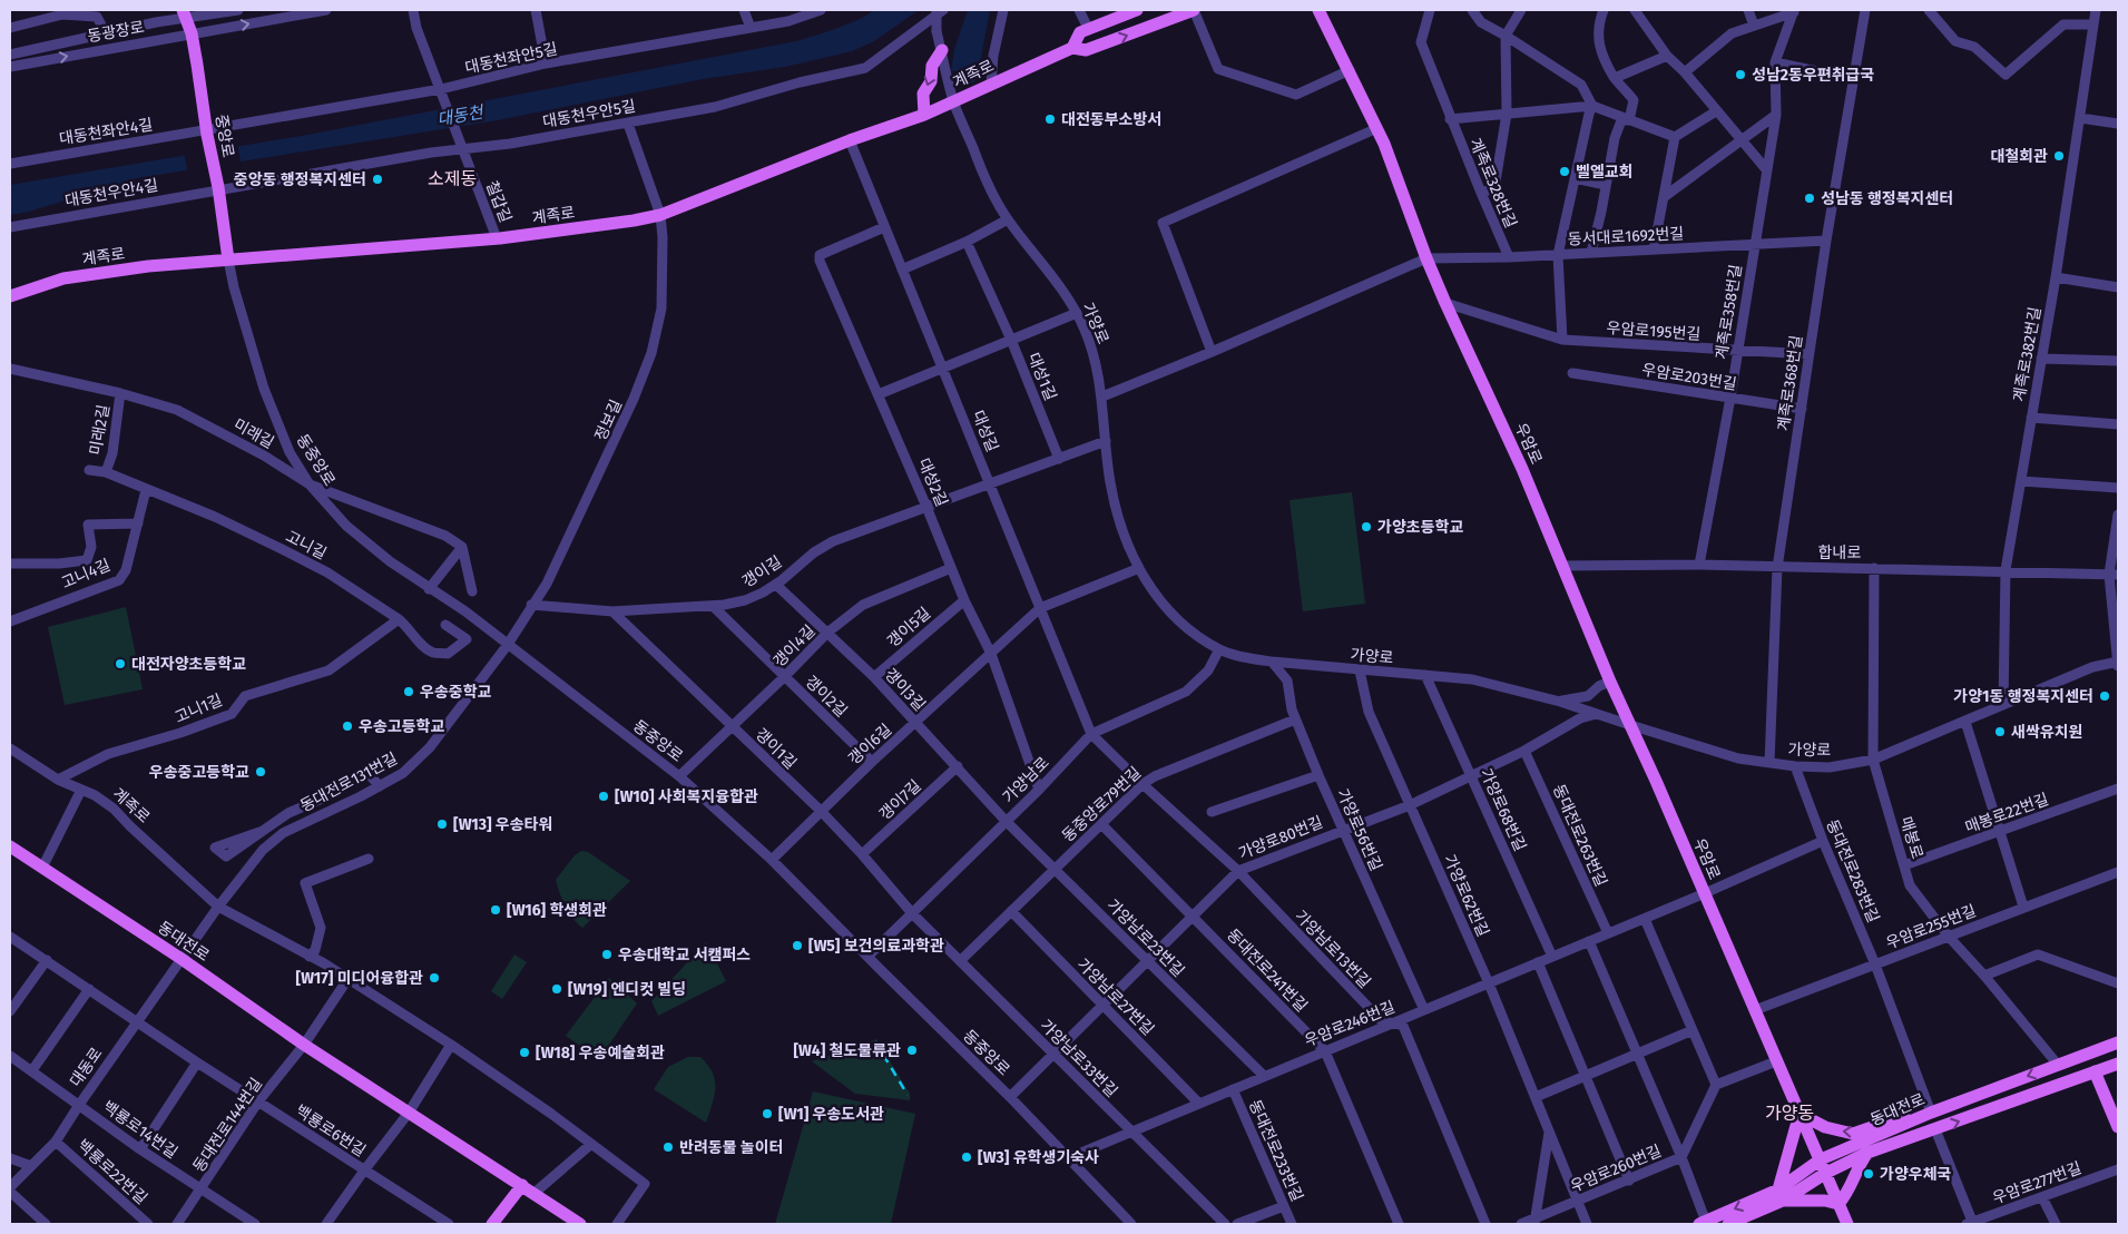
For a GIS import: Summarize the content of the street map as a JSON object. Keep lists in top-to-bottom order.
{
  "streets": {
    "main road": [
      "계족로",
      "중앙로",
      "우암로",
      "동대전로"
    ],
    "street": [
      "동광장로",
      "대동천좌안5길",
      "대동천우안5길",
      "대동천좌안4길",
      "계족로328번길",
      "대동천우안4길",
      "철갑길",
      "동서대로1692번길",
      "계족로358번길",
      "가양로",
      "우암로195번길",
      "계족로382번길",
      "대성1길",
      "우암로203번길",
      "계족로368번길",
      "정보길",
      "미래2길",
      "대성길",
      "미래길",
      "동중앙로",
      "대성2길",
      "고니길",
      "합내로",
      "갱이길",
      "고니4길",
      "갱이5길",
      "갱이4길",
      "갱이3길",
      "갱이2길",
      "고니1길",
      "갱이6길",
      "갱이1길",
      "가양남로",
      "동대전로131번길",
      "갱이7길",
      "동중앙로79번길",
      "가양로68번길",
      "매봉로22번길",
      "가양로56번길",
      "동대전로263번길",
      "가양로80번길",
      "매봉로",
      "동대전로283번길",
      "가양로62번길",
      "우암로255번길",
      "가양남로23번길",
      "가양남로13번길",
      "동대전로241번길",
      "가양남로27번길",
      "우암로246번길",
      "가양남로33번길",
      "대동로",
      "동대전로144번길",
      "백룡로14번길",
      "백룡로6번길",
      "동대전로233번길",
      "우암로260번길",
      "백룡로22번길",
      "우암로277번길"
    ]
  },
  "crossings": [
    ["동광장로", "중앙로"],
    ["대동천좌안5길", "대동천좌안4길"],
    ["대동천좌안5길", "중앙로"],
    ["대동천좌안5길", "철갑길"],
    ["계족로", "중앙로"],
    ["계족로", "철갑길"],
    ["계족로", "가양로"],
    ["계족로", "정보길"],
    ["계족로", "대성길"],
    ["계족로", "우암로"],
    ["계족로", "동중앙로"],
    ["계족로", "고니1길"],
    ["계족로", "동대전로131번길"],
    ["대동천우안5길", "중앙로"],
    ["대동천우안5길", "대동천우안4길"],
    ["대동천우안5길", "철갑길"],
    ["대동천우안5길", "정보길"],
    ["대동천좌안4길", "중앙로"],
    ["중앙로", "대동천우안4길"],
    ["중앙로", "동중앙로"],
    ["계족로328번길", "동서대로1692번길"],
    ["동서대로1692번길", "계족로358번길"],
    ["동서대로1692번길", "계족로368번길"],
    ["동서대로1692번길", "우암로"],
    ["계족로358번길", "우암로195번길"],
    ["계족로358번길", "우암로203번길"],
    ["계족로358번길", "합내로"],
    ["가양로", "계족로382번길"],
    ["가양로", "계족로368번길"],
    ["가양로", "우암로"],
    ["가양로", "가양남로"],
    ["가양로", "가양로68번길"],
    ["가양로", "가양로56번길"],
    ["가양로", "가양로80번길"],
    ["가양로", "매봉로"],
    ["가양로", "동대전로283번길"],
    ["가양로", "가양로62번길"],
    ["우암로195번길", "계족로368번길"],
    ["우암로195번길", "우암로"],
    ["계족로382번길", "합내로"],
    ["우암로203번길", "계족로368번길"],
    ["계족로368번길", "합내로"],
    ["정보길", "갱이길"],
    ["정보길", "동대전로131번길"],
    ["미래2길", "미래길"],
    ["미래2길", "고니길"],
    ["대성길", "대성2길"],
    ["대성길", "갱이길"],
    ["대성길", "갱이6길"],
    ["대성길", "가양남로"],
    ["대성길", "가양남로13번길"],
    ["미래길", "동중앙로"],
    ["우암로", "합내로"],
    ["우암로", "동대전로283번길"],
    ["우암로", "우암로255번길"],
    ["우암로", "동대전로"],
    ["우암로", "우암로246번길"],
    ["동중앙로", "갱이4길"],
    ["동중앙로", "갱이6길"],
    ["동중앙로", "가양남로"],
    ["동중앙로", "동대전로131번길"],
    ["동중앙로", "가양로80번길"],
    ["동중앙로", "우암로246번길"],
    ["대성2길", "갱이길"],
    ["대성2길", "갱이5길"],
    ["대성2길", "갱이4길"],
    ["대성2길", "갱이6길"],
    ["대성2길", "가양남로"],
    ["고니길", "고니4길"],
    ["고니길", "고니1길"],
    ["합내로", "매봉로"],
    ["갱이길", "갱이3길"],
    ["갱이길", "갱이2길"],
    ["갱이길", "갱이1길"],
    ["갱이5길", "갱이3길"],
    ["갱이4길", "갱이3길"],
    ["갱이4길", "갱이2길"],
    ["갱이4길", "갱이1길"],
    ["갱이3길", "갱이6길"],
    ["갱이3길", "가양남로"],
    ["갱이3길", "갱이7길"],
    ["갱이3길", "가양남로23번길"],
    ["갱이2길", "갱이6길"],
    ["갱이6길", "갱이1길"],
    ["갱이1길", "가양남로"],
    ["갱이1길", "갱이7길"],
    ["갱이1길", "가양남로33번길"],
    ["가양남로", "가양남로23번길"],
    ["가양남로", "가양남로13번길"],
    ["가양남로", "가양남로33번길"],
    ["동대전로131번길", "동대전로"],
    ["동대전로131번길", "대동로"],
    ["동중앙로79번길", "가양로56번길"],
    ["동중앙로79번길", "가양남로23번길"],
    ["동중앙로79번길", "가양남로13번길"],
    ["동중앙로79번길", "동대전로241번길"],
    ["동중앙로79번길", "가양남로27번길"],
    ["동중앙로79번길", "가양남로33번길"],
    ["가양로68번길", "가양로80번길"],
    ["가양로68번길", "우암로246번길"],
    ["매봉로22번길", "매봉로"],
    ["가양로56번길", "가양로80번길"],
    ["가양로56번길", "우암로246번길"],
    ["동대전로263번길", "가양로80번길"],
    ["동대전로263번길", "우암로246번길"],
    ["가양로80번길", "가양로62번길"],
    ["가양로80번길", "가양남로23번길"],
    ["가양로80번길", "가양남로13번길"],
    ["가양로80번길", "동대전로241번길"],
    ["가양로80번길", "가양남로27번길"],
    ["가양로80번길", "가양남로33번길"],
    ["매봉로", "우암로255번길"],
    ["매봉로", "동대전로"],
    ["동대전로283번길", "우암로255번길"],
    ["동대전로283번길", "동대전로"],
    ["가양로62번길", "우암로246번길"],
    ["가양로62번길", "우암로260번길"],
    ["가양남로23번길", "우암로246번길"],
    ["동대전로", "대동로"],
    ["동대전로", "동대전로144번길"],
    ["가양남로13번길", "우암로246번길"],
    ["동대전로241번길", "우암로246번길"],
    ["가양남로27번길", "우암로246번길"],
    ["우암로246번길", "가양남로33번길"],
    ["우암로246번길", "동대전로233번길"],
    ["대동로", "백룡로14번길"],
    ["대동로", "백룡로6번길"],
    ["대동로", "백룡로22번길"],
    ["동대전로144번길", "백룡로14번길"],
    ["동대전로144번길", "백룡로6번길"]
  ],
  "districts": ["소제동", "가양동"],
  "water": ["대동천"],
  "places": [
    "성남2동우편취급국",
    "대전동부소방서",
    "대철회관",
    "벨엘교회",
    "중앙동 행정복지센터",
    "성남동 행정복지센터",
    "가양초등학교",
    "대전자양초등학교",
    "우송중학교",
    "가양1동 행정복지센터",
    "우송고등학교",
    "새싹유치원",
    "우송중고등학교",
    "[W10] 사회복지융합관",
    "[W13] 우송타워",
    "[W16] 학생회관",
    "[W5] 보건의료과학관",
    "우송대학교 서캠퍼스",
    "[W17] 미디어융합관",
    "[W19] 엔디컷 빌딩",
    "[W4] 철도물류관",
    "[W18] 우송예술회관",
    "[W1] 우송도서관",
    "반려동물 놀이터",
    "[W3] 유학생기숙사",
    "가양우체국"
  ]
}
